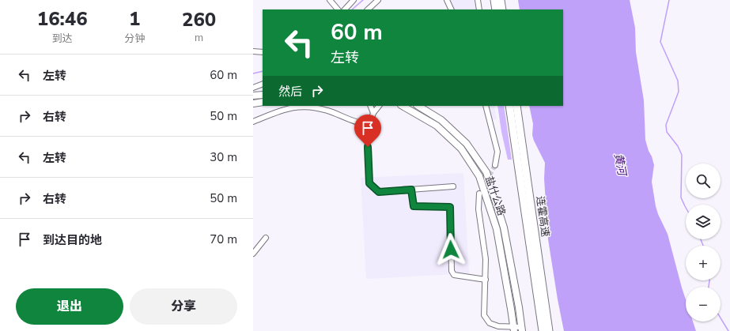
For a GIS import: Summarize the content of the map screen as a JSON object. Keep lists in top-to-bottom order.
{
  "streets": {
    "highway": ["连霍高速"],
    "main road": ["盐什公路"]
  },
  "water": ["黄河"],
  "page": {
    "eta": [
      "16:46",
      "到达",
      "1",
      "分钟",
      "260",
      "m"
    ],
    "turn": ["60 m", "左转"],
    "list": [
      {
        "name": "左转",
        "value": "60 m"
      },
      {
        "name": "右转",
        "value": "50 m"
      },
      {
        "name": "左转",
        "value": "30 m"
      },
      {
        "name": "右转",
        "value": "50 m"
      },
      {
        "name": "到达目的地",
        "value": "70 m"
      }
    ],
    "then": "然后",
    "map_buttons": ["+", "−"],
    "buttons": ["退出", "分享"]
  }
}
